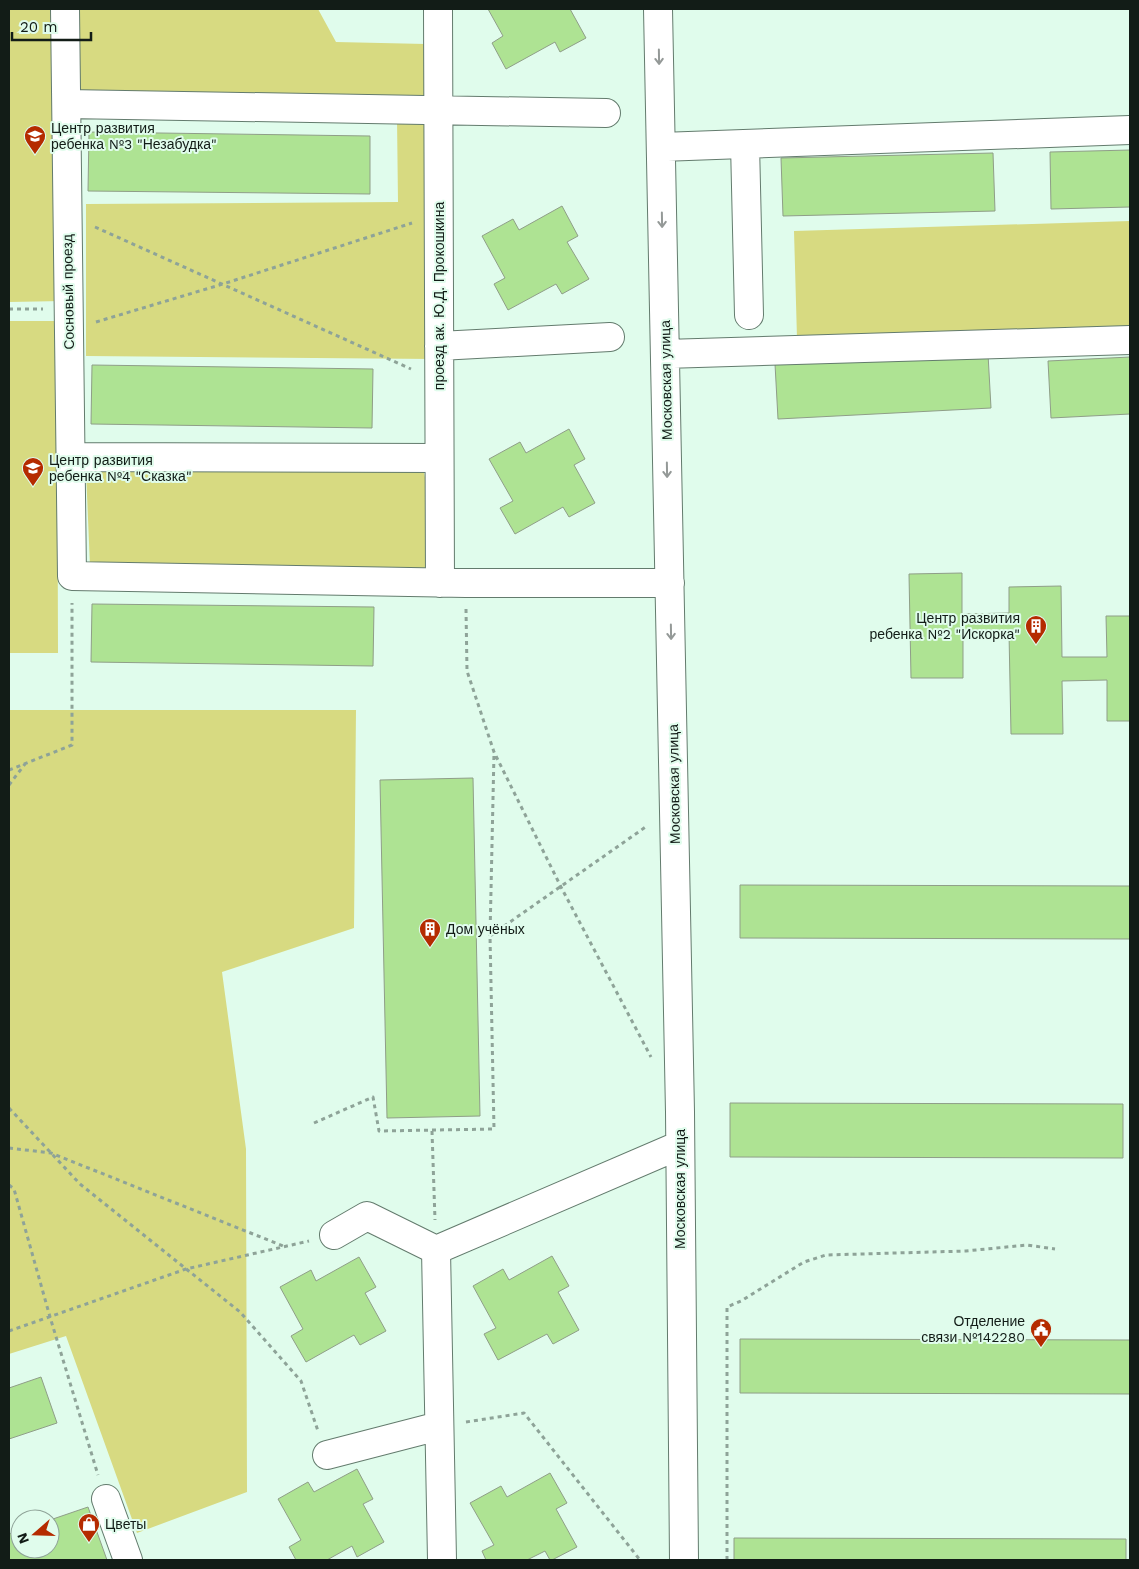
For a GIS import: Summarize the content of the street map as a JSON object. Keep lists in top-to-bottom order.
{
  "streets": {
    "street": ["Сосновый проезд", "проезд ак. Ю.Д. Прокошкина", "Московская улица"]
  },
  "one_way": ["Московская улица"],
  "places": {
    "school or university": ["Центр развития ребенка №3 \"Незабудка\"", "Центр развития ребенка №4 \"Сказка\""],
    "building": ["Центр развития ребенка №2 \"Искорка\"", "Дом учёных"],
    "public building": ["Отделение связи №142280"],
    "shop": ["Цветы"]
  },
  "scale_bar": "20 m",
  "north": "left"
}
